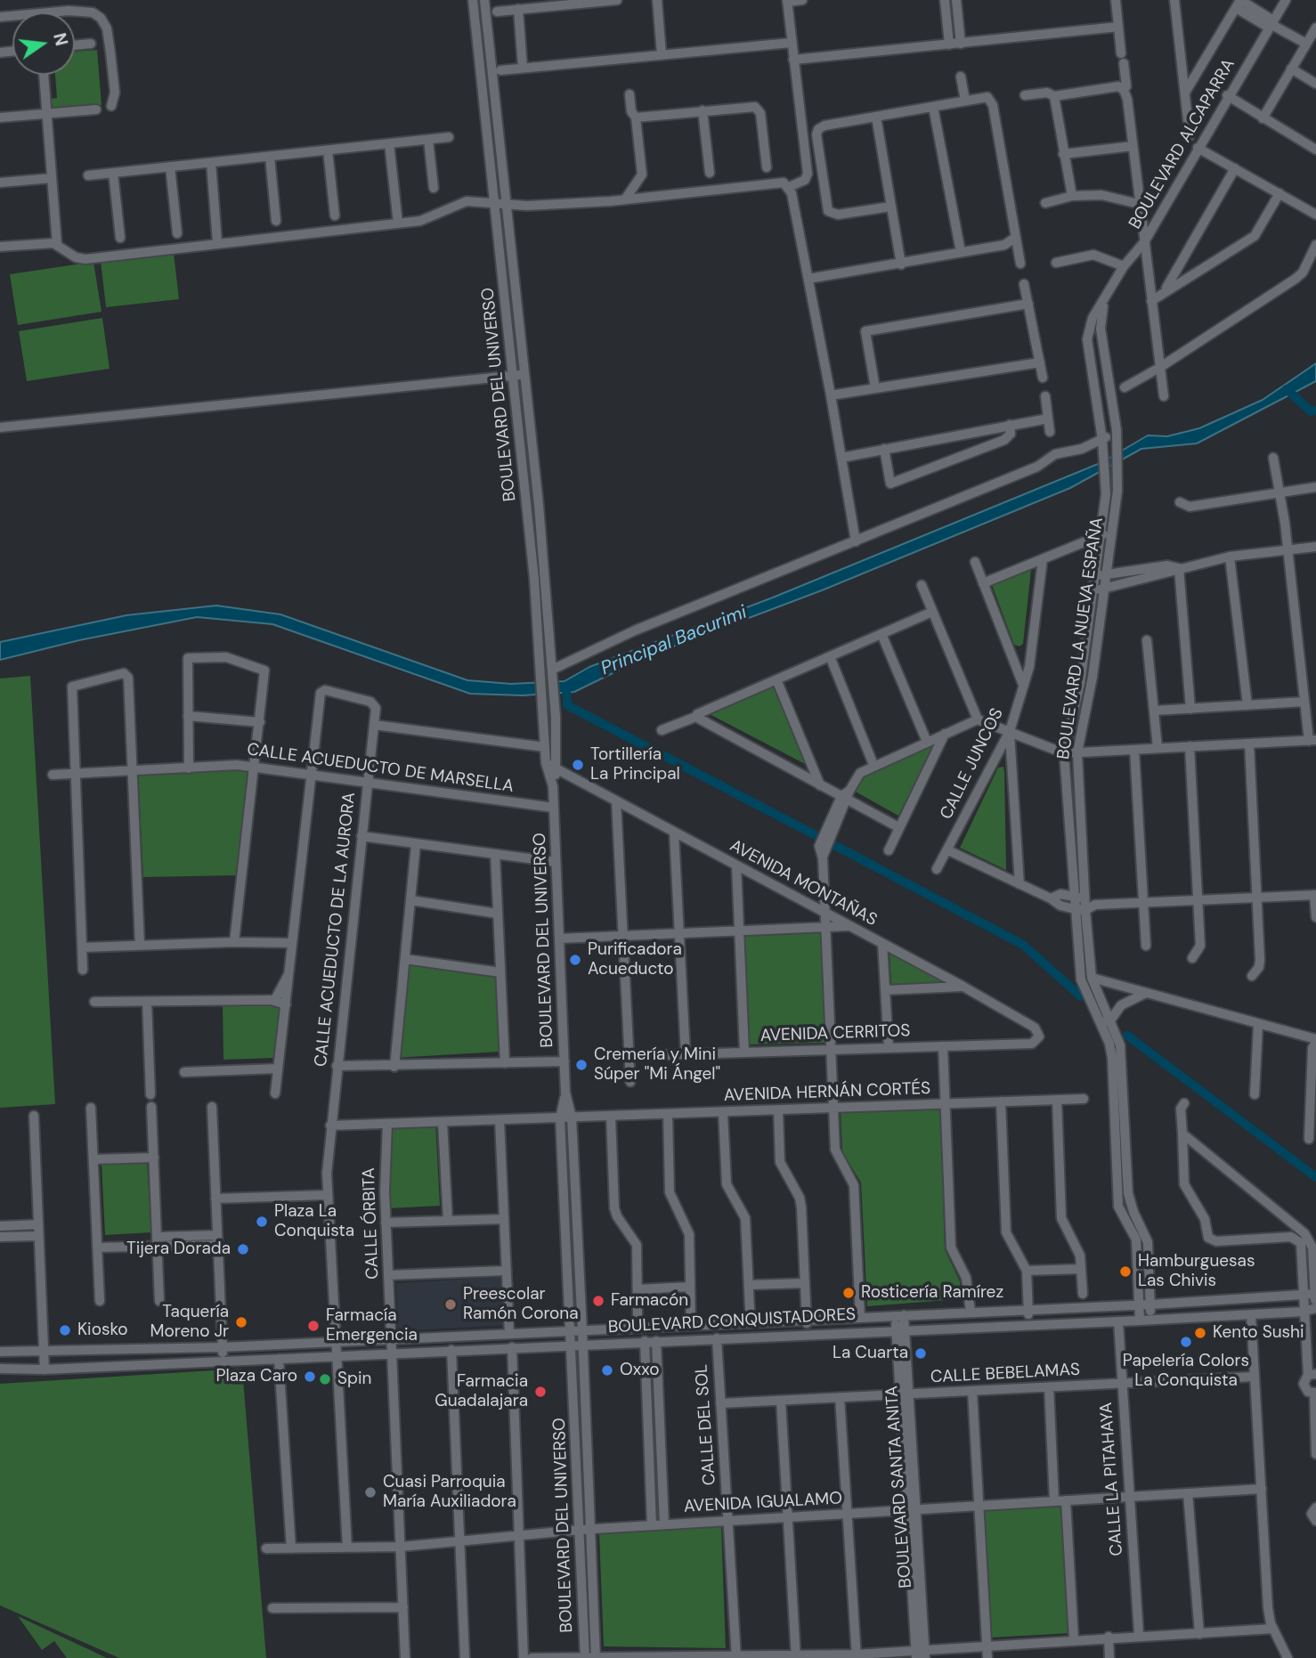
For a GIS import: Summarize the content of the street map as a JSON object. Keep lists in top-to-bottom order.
{
  "streets": {
    "street": [
      "BOULEVARD ALCAPARRA",
      "BOULEVARD DEL UNIVERSO",
      "BOULEVARD LA NUEVA ESPAÑA",
      "CALLE JUNCOS",
      "CALLE ACUEDUCTO DE MARSELLA",
      "AVENIDA MONTAÑAS",
      "CALLE ACUEDUCTO DE LA AURORA",
      "AVENIDA CERRITOS",
      "AVENIDA HERNÁN CORTÉS",
      "CALLE ÓRBITA",
      "BOULEVARD CONQUISTADORES",
      "CALLE BEBELAMAS",
      "CALLE DEL SOL",
      "CALLE LA PITAHAYA",
      "BOULEVARD SANTA ANITA",
      "AVENIDA IGUALAMO"
    ]
  },
  "crossings": [
    ["BOULEVARD ALCAPARRA", "BOULEVARD LA NUEVA ESPAÑA"],
    ["BOULEVARD DEL UNIVERSO", "CALLE ACUEDUCTO DE MARSELLA"],
    ["BOULEVARD DEL UNIVERSO", "AVENIDA MONTAÑAS"],
    ["BOULEVARD DEL UNIVERSO", "AVENIDA HERNÁN CORTÉS"],
    ["BOULEVARD DEL UNIVERSO", "BOULEVARD CONQUISTADORES"],
    ["BOULEVARD DEL UNIVERSO", "AVENIDA IGUALAMO"],
    ["BOULEVARD LA NUEVA ESPAÑA", "BOULEVARD CONQUISTADORES"],
    ["CALLE ACUEDUCTO DE MARSELLA", "CALLE ACUEDUCTO DE LA AURORA"],
    ["AVENIDA MONTAÑAS", "AVENIDA CERRITOS"],
    ["CALLE ACUEDUCTO DE LA AURORA", "AVENIDA HERNÁN CORTÉS"],
    ["CALLE ACUEDUCTO DE LA AURORA", "BOULEVARD CONQUISTADORES"],
    ["CALLE ACUEDUCTO DE LA AURORA", "AVENIDA IGUALAMO"],
    ["AVENIDA HERNÁN CORTÉS", "CALLE ÓRBITA"],
    ["CALLE ÓRBITA", "BOULEVARD CONQUISTADORES"],
    ["CALLE ÓRBITA", "AVENIDA IGUALAMO"],
    ["BOULEVARD CONQUISTADORES", "CALLE DEL SOL"],
    ["BOULEVARD CONQUISTADORES", "CALLE LA PITAHAYA"],
    ["BOULEVARD CONQUISTADORES", "BOULEVARD SANTA ANITA"],
    ["CALLE BEBELAMAS", "CALLE DEL SOL"],
    ["CALLE BEBELAMAS", "CALLE LA PITAHAYA"],
    ["CALLE BEBELAMAS", "BOULEVARD SANTA ANITA"],
    ["CALLE DEL SOL", "AVENIDA IGUALAMO"],
    ["CALLE LA PITAHAYA", "AVENIDA IGUALAMO"],
    ["BOULEVARD SANTA ANITA", "AVENIDA IGUALAMO"]
  ],
  "water": ["Principal Bacurimi"],
  "places": [
    "Tortillería La Principal",
    "Purificadora Acueducto",
    "Cremería y Mini Súper \"Mi Ángel\"",
    "Plaza La Conquista",
    "Tijera Dorada",
    "Hamburguesas Las Chivis",
    "Rosticería Ramírez",
    "Farmacón",
    "Preescolar Ramón Corona",
    "Taquería Moreno Jr",
    "Farmacía Emergencia",
    "Kiosko",
    "Kento Sushi",
    "Papelería Colors La Conquista",
    "La Cuarta",
    "Oxxo",
    "Plaza Caro",
    "Spin",
    "Farmacia Guadalajara",
    "Cuasi Parroquia María Auxiliadora"
  ],
  "north": "right"
}
